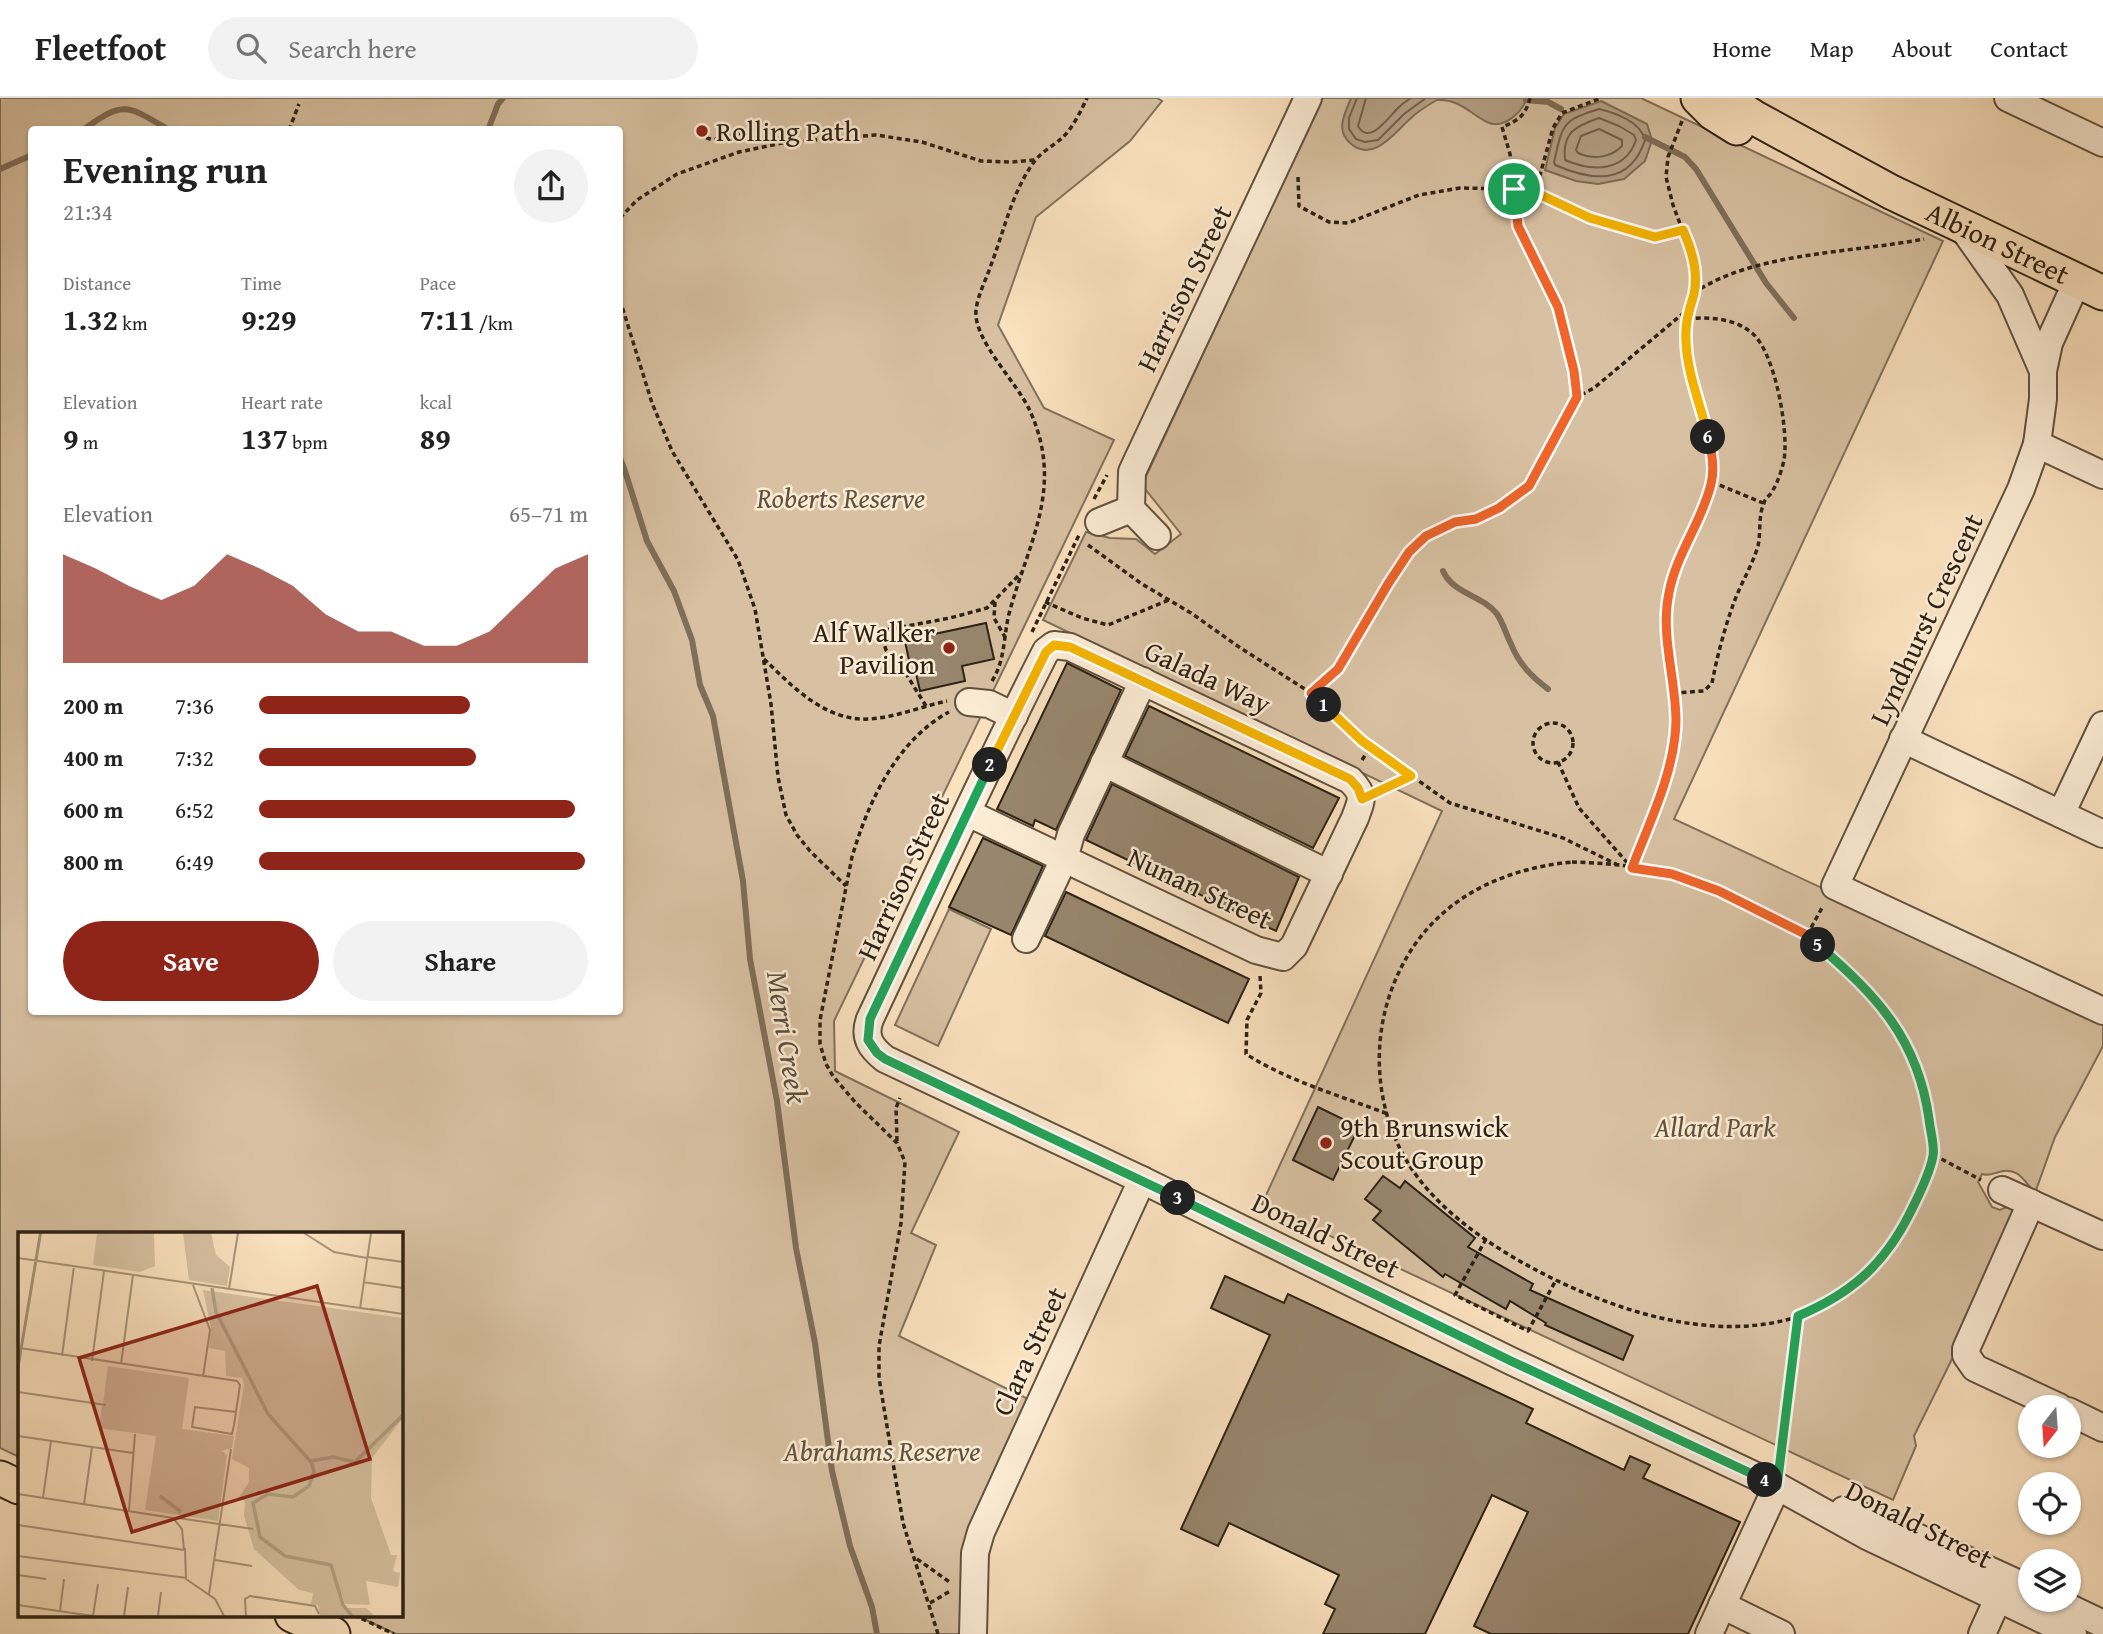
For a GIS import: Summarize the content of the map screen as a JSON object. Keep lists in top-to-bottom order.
{
  "streets": {
    "main road": ["Albion Street"],
    "street": [
      "Harrison Street",
      "Lyndhurst Crescent",
      "Galada Way",
      "Nunan Street",
      "Donald Street",
      "Clara Street"
    ]
  },
  "crossings": [
    ["Albion Street", "Lyndhurst Crescent"],
    ["Harrison Street", "Galada Way"],
    ["Harrison Street", "Nunan Street"],
    ["Harrison Street", "Donald Street"],
    ["Galada Way", "Nunan Street"],
    ["Donald Street", "Clara Street"]
  ],
  "water": ["Merri Creek"],
  "parks": ["Roberts Reserve", "Allard Park", "Abrahams Reserve"],
  "places": ["Rolling Path", "Alf Walker Pavilion", "9th Brunswick Scout Group"],
  "north": "bottom",
  "page": {
    "header": "Fleetfoot",
    "search": "Search here",
    "nav": [
      "Home",
      "Map",
      "About",
      "Contact"
    ],
    "heading": ["Evening run", "21:34"],
    "stats": [
      ["Distance", "1.32 km"],
      ["Time", "9:29"],
      ["Pace", "7:11 /km"],
      ["Elevation", "9 m"],
      ["Heart rate", "137 bpm"],
      ["kcal", "89"]
    ],
    "pins": [
      "6",
      "1",
      "2",
      "5",
      "3",
      "4"
    ],
    "chart": ["Elevation", "65–71 m"],
    "list": [
      {
        "name": "200 m",
        "note": "7:36"
      },
      {
        "name": "400 m",
        "note": "7:32"
      },
      {
        "name": "600 m",
        "note": "6:52"
      },
      {
        "name": "800 m",
        "note": "6:49"
      }
    ],
    "buttons": ["Save", "Share"]
  }
}
